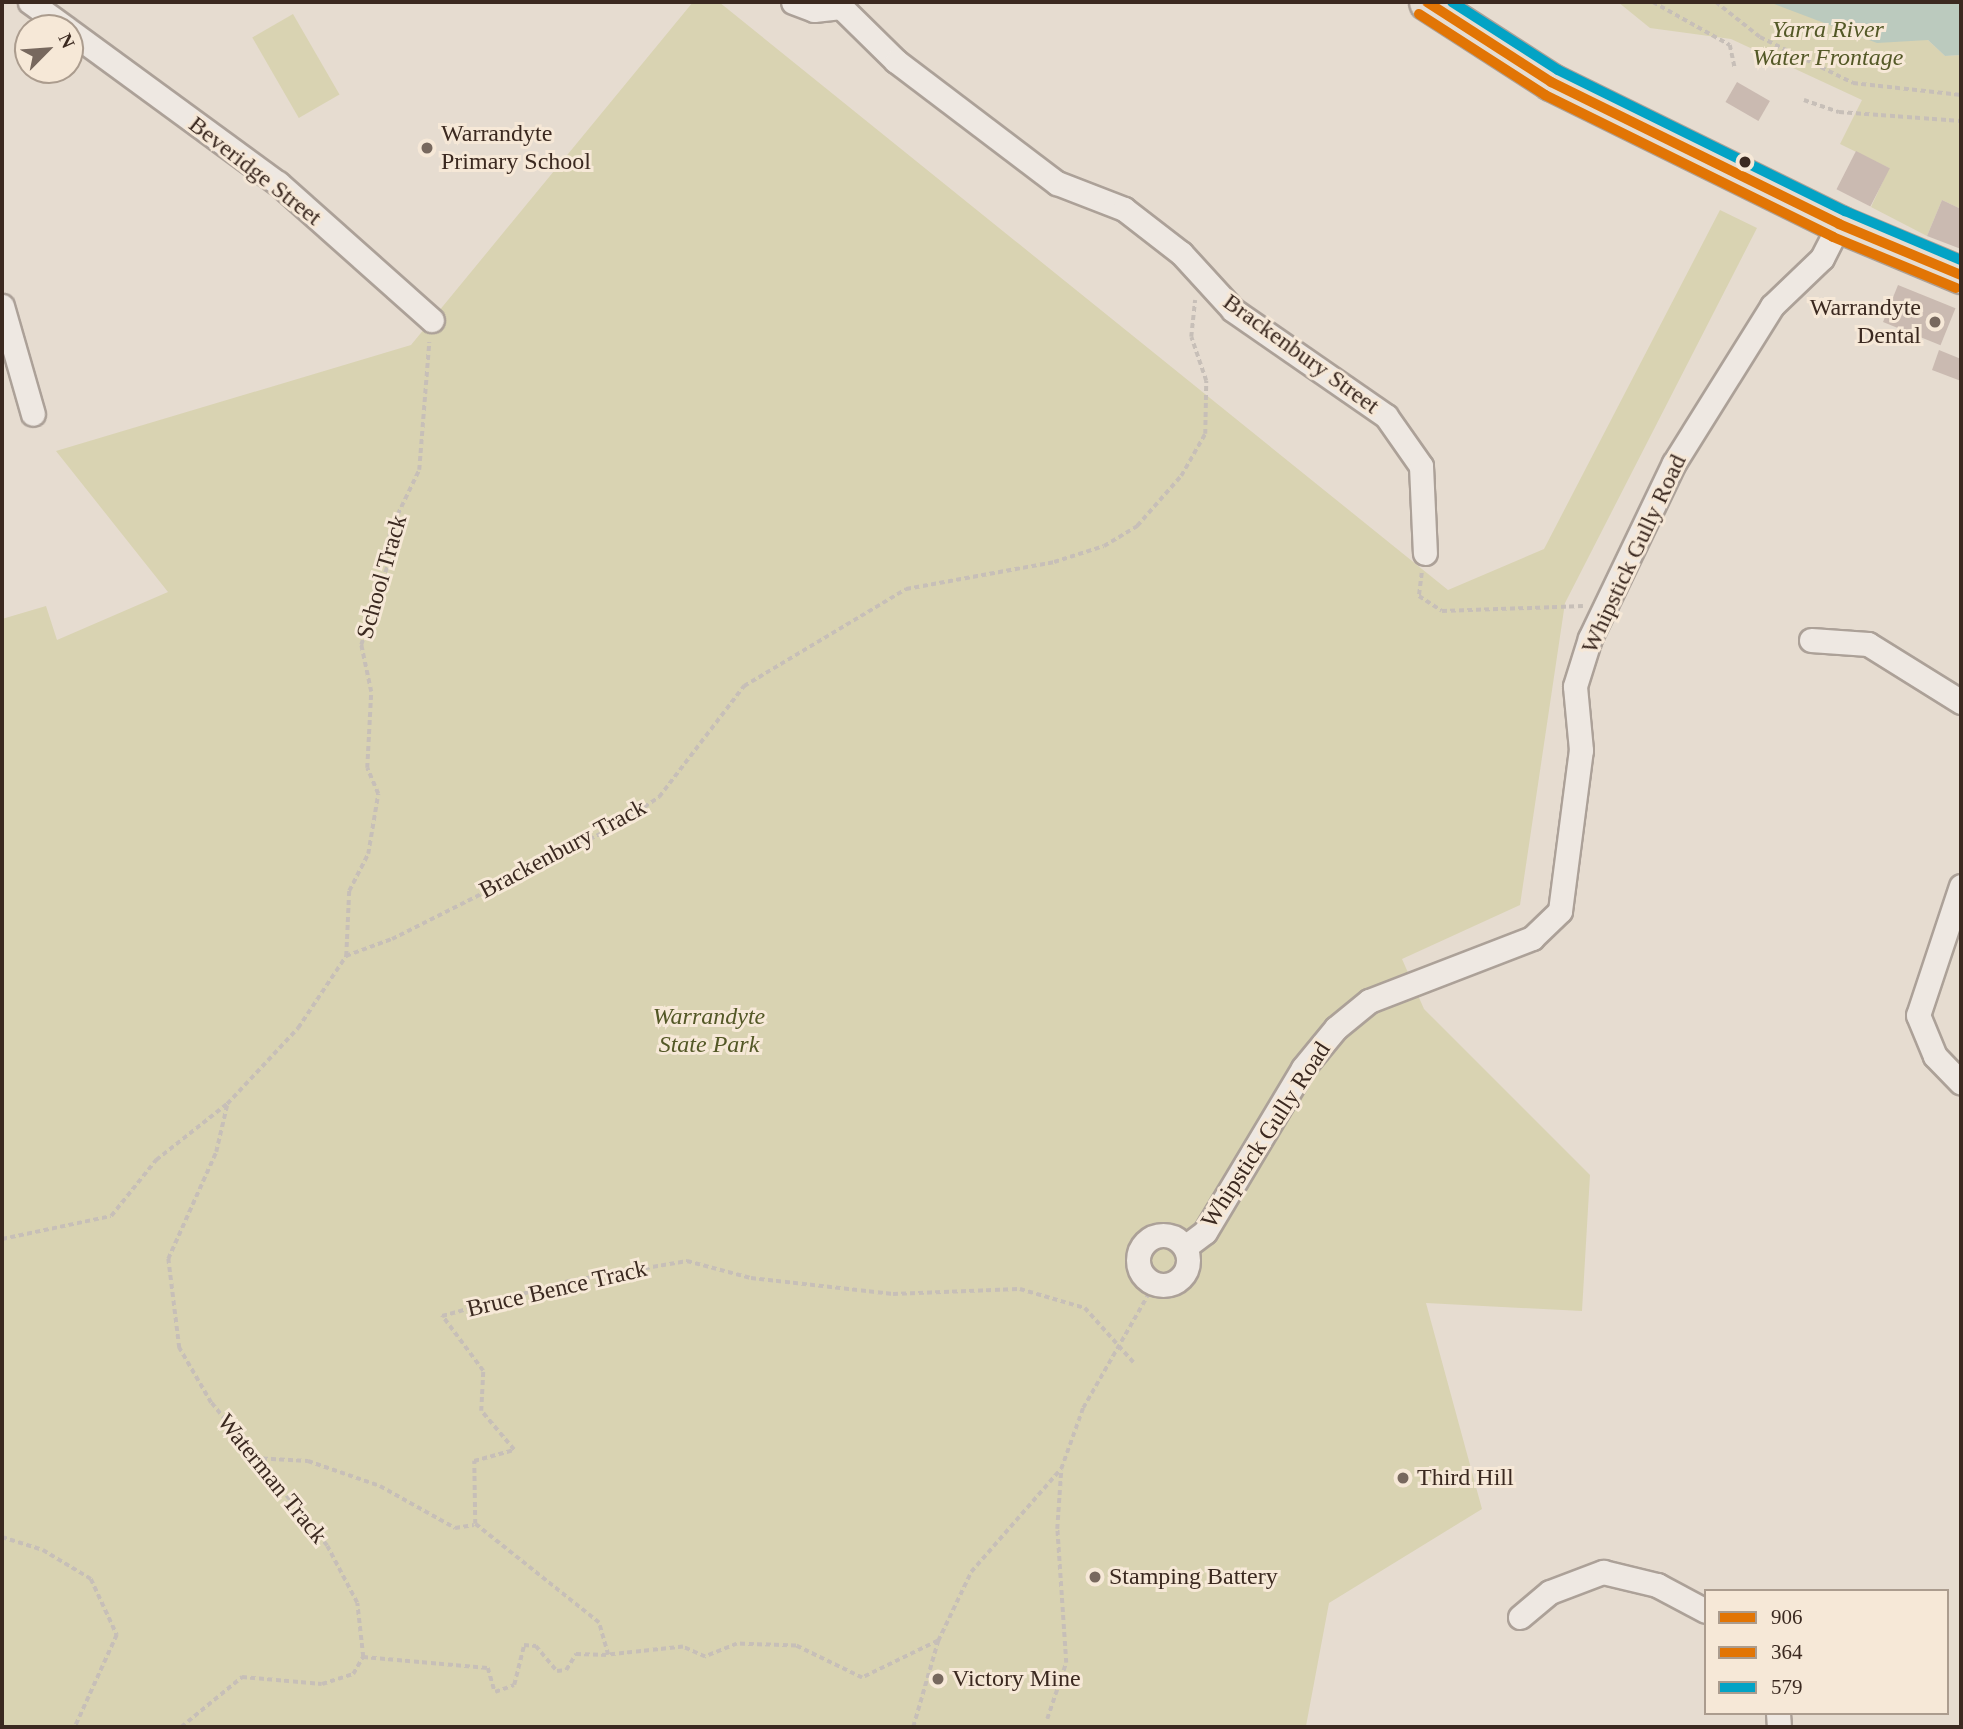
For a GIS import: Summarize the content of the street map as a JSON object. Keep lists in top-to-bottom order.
{
  "streets": {
    "street": ["Beveridge Street", "Brackenbury Street", "Whipstick Gully Road"],
    "path": [
      "School Track",
      "Brackenbury Track",
      "Bruce Bence Track",
      "Waterman Track"
    ]
  },
  "crossings": [
    ["Beveridge Street", "School Track"],
    ["Brackenbury Street", "Brackenbury Track"],
    ["School Track", "Brackenbury Track"]
  ],
  "parks": ["Yarra River Water Frontage", "Warrandyte State Park"],
  "places": [
    "Warrandyte Primary School",
    "Warrandyte Dental",
    "Third Hill",
    "Stamping Battery",
    "Victory Mine"
  ],
  "lines": ["transit line 906", "transit line 579", "transit line 364"],
  "legend": ["906", "364", "579"],
  "north": "top right"
}
